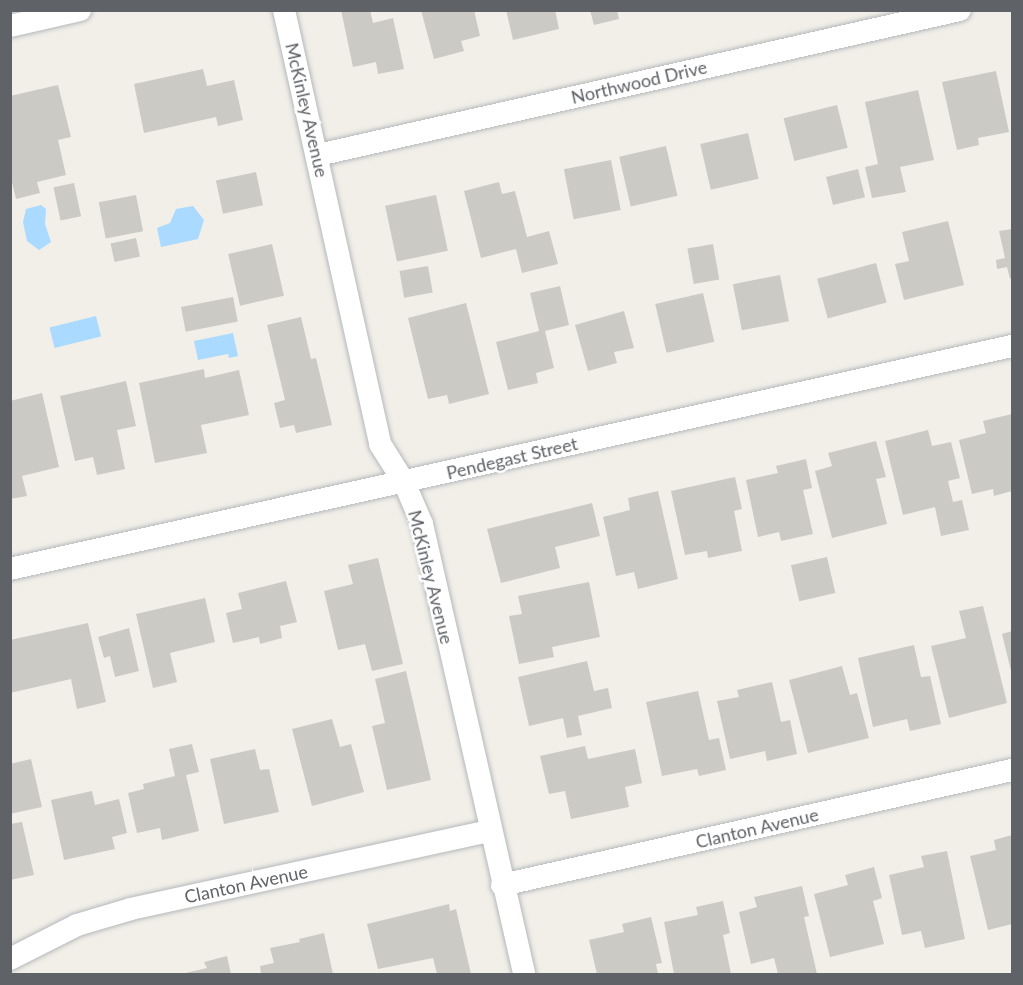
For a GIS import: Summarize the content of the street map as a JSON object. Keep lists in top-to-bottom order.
{
  "streets": {
    "street": [
      "Northwood Drive",
      "McKinley Avenue",
      "Pendegast Street",
      "Clanton Avenue"
    ]
  },
  "crossings": [
    ["Northwood Drive", "McKinley Avenue"],
    ["McKinley Avenue", "Pendegast Street"],
    ["McKinley Avenue", "Clanton Avenue"]
  ]
}
